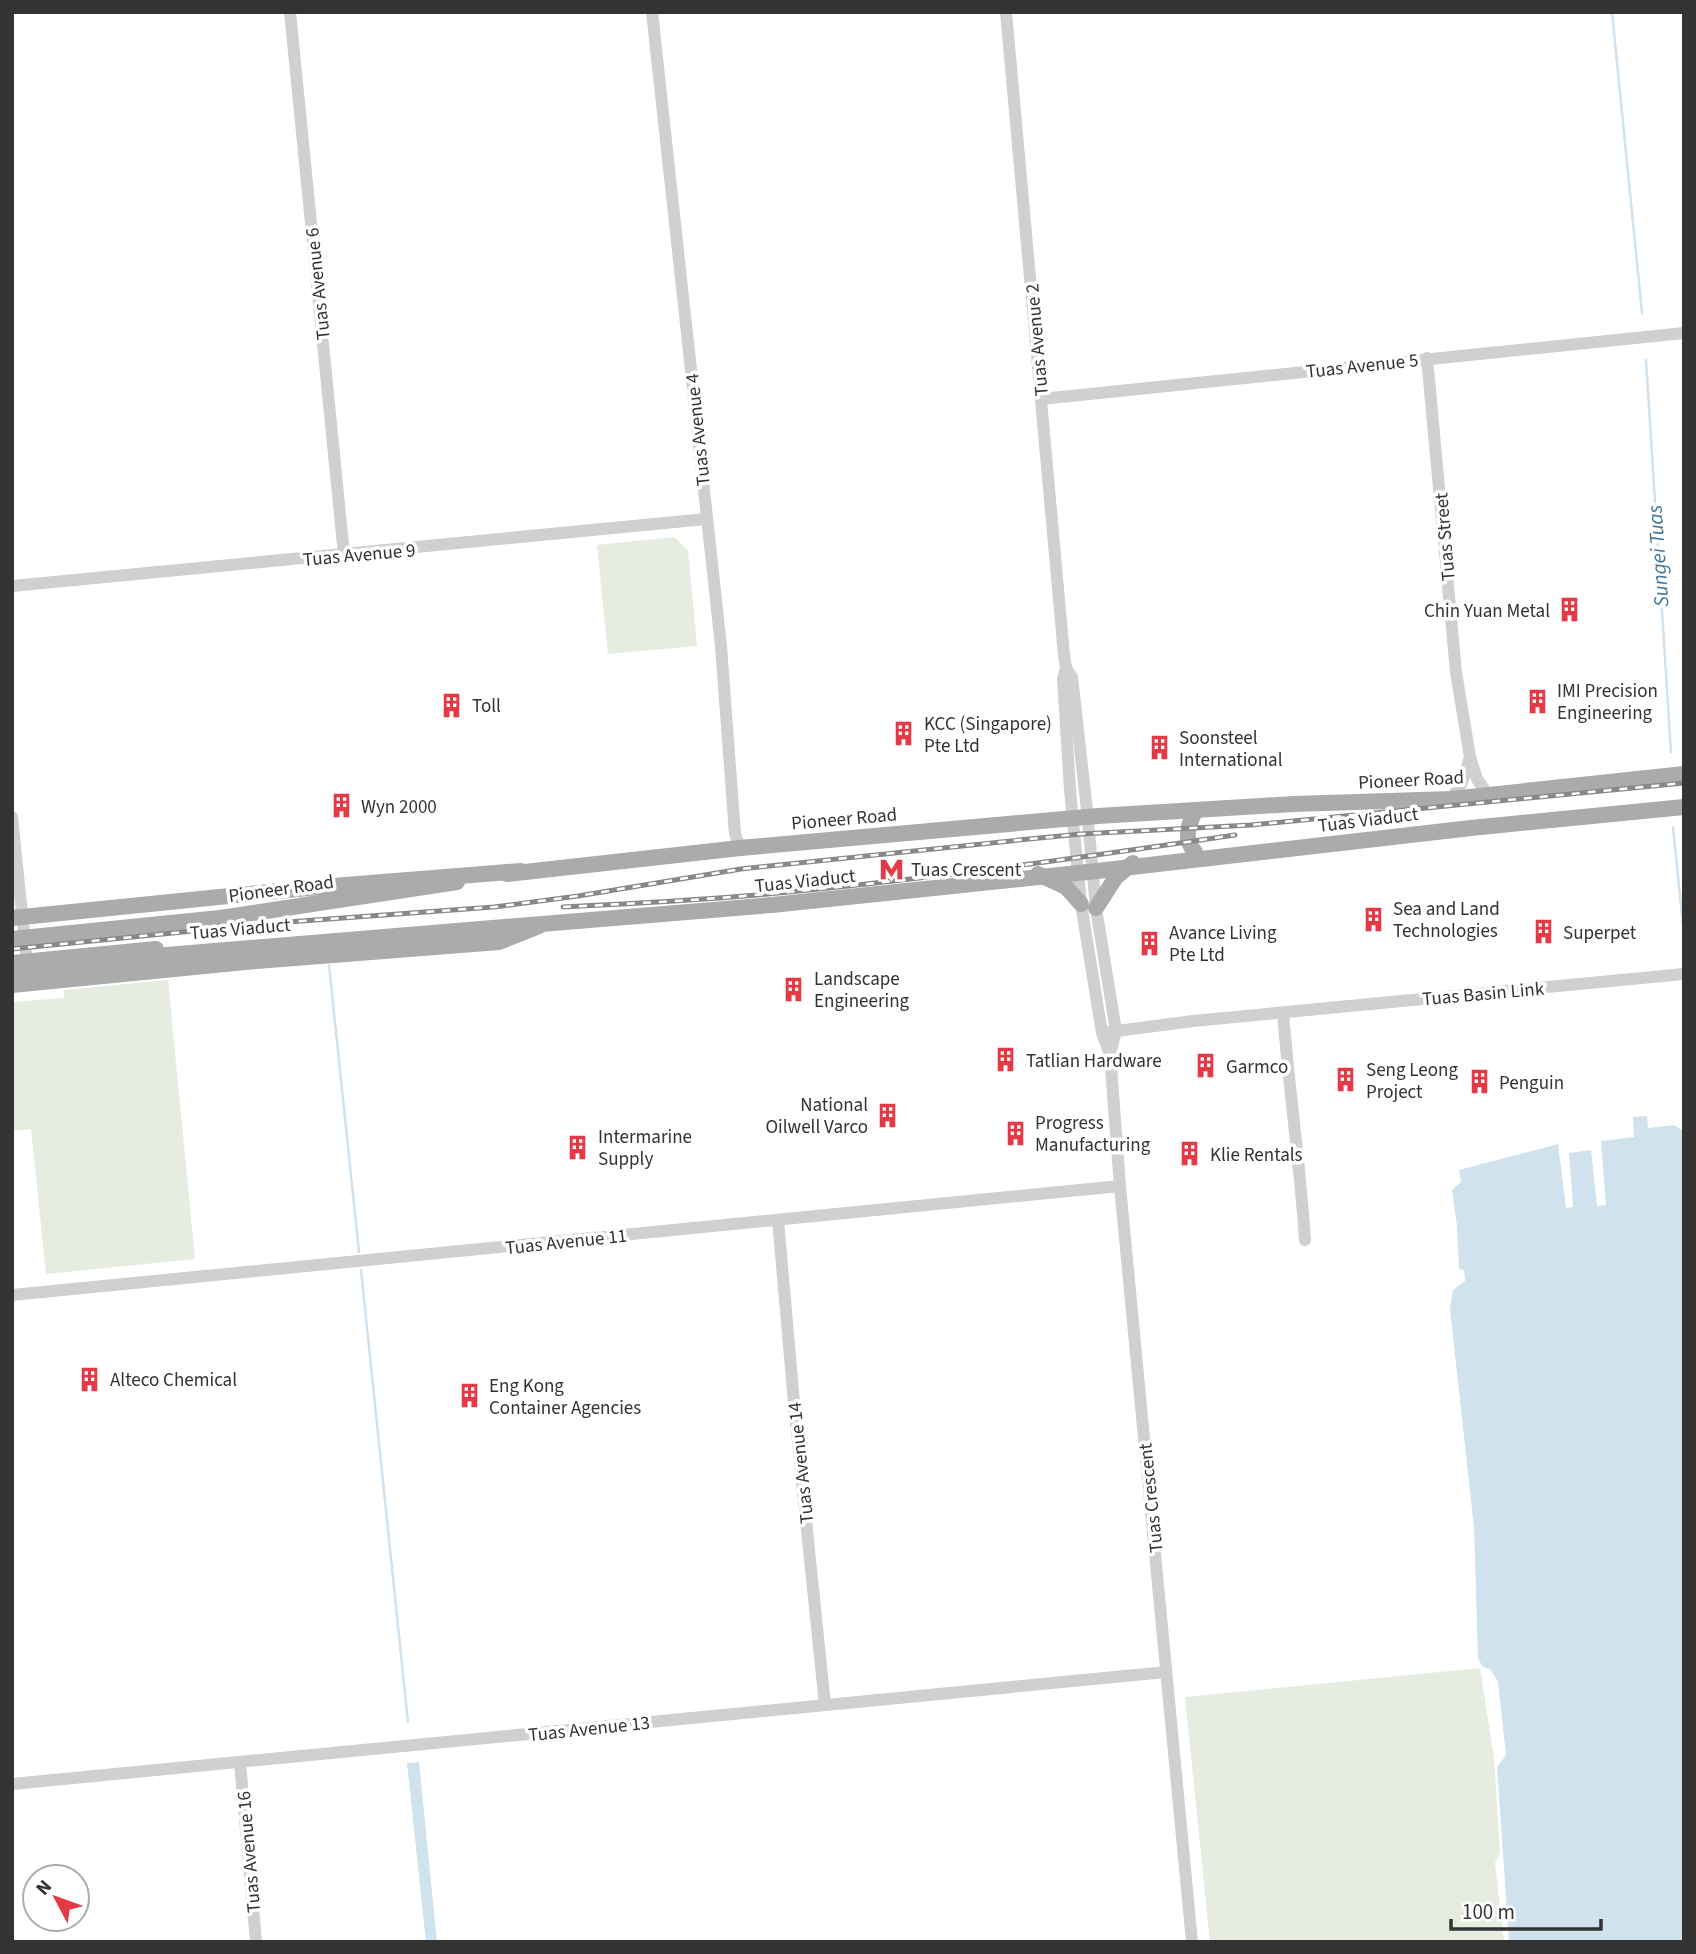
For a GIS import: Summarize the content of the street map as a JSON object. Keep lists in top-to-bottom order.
{
  "streets": {
    "main road": ["Pioneer Road", "Tuas Viaduct"],
    "street": [
      "Tuas Avenue 6",
      "Tuas Avenue 2",
      "Tuas Avenue 5",
      "Tuas Avenue 4",
      "Tuas Street",
      "Tuas Avenue 9",
      "Tuas Basin Link",
      "Tuas Avenue 11",
      "Tuas Avenue 14",
      "Tuas Crescent",
      "Tuas Avenue 13",
      "Tuas Avenue 16"
    ]
  },
  "crossings": [
    ["Tuas Avenue 6", "Tuas Avenue 9"],
    ["Tuas Avenue 2", "Tuas Avenue 5"],
    ["Tuas Avenue 2", "Pioneer Road"],
    ["Tuas Avenue 2", "Tuas Crescent"],
    ["Tuas Avenue 5", "Tuas Street"],
    ["Tuas Avenue 4", "Tuas Avenue 9"],
    ["Tuas Avenue 4", "Pioneer Road"],
    ["Tuas Street", "Pioneer Road"],
    ["Pioneer Road", "Tuas Crescent"],
    ["Tuas Basin Link", "Tuas Crescent"],
    ["Tuas Avenue 11", "Tuas Avenue 14"],
    ["Tuas Avenue 11", "Tuas Crescent"],
    ["Tuas Avenue 14", "Tuas Avenue 13"],
    ["Tuas Crescent", "Tuas Avenue 13"],
    ["Tuas Avenue 13", "Tuas Avenue 16"]
  ],
  "water": ["Sungei Tuas"],
  "places": {
    "building": [
      "Chin Yuan Metal",
      "IMI Precision Engineering",
      "Toll",
      "KCC (Singapore) Pte Ltd",
      "Soonsteel International",
      "Wyn 2000",
      "Sea and Land Technologies",
      "Superpet",
      "Avance Living Pte Ltd",
      "Landscape Engineering",
      "Tatlian Hardware",
      "Garmco",
      "Seng Leong Project",
      "Penguin",
      "National Oilwell Varco",
      "Progress Manufacturing",
      "Intermarine Supply",
      "Klie Rentals",
      "Alteco Chemical",
      "Eng Kong Container Agencies"
    ],
    "metro station": ["Tuas Crescent"]
  },
  "scale_bar": "100 m",
  "north": "top left"
}
